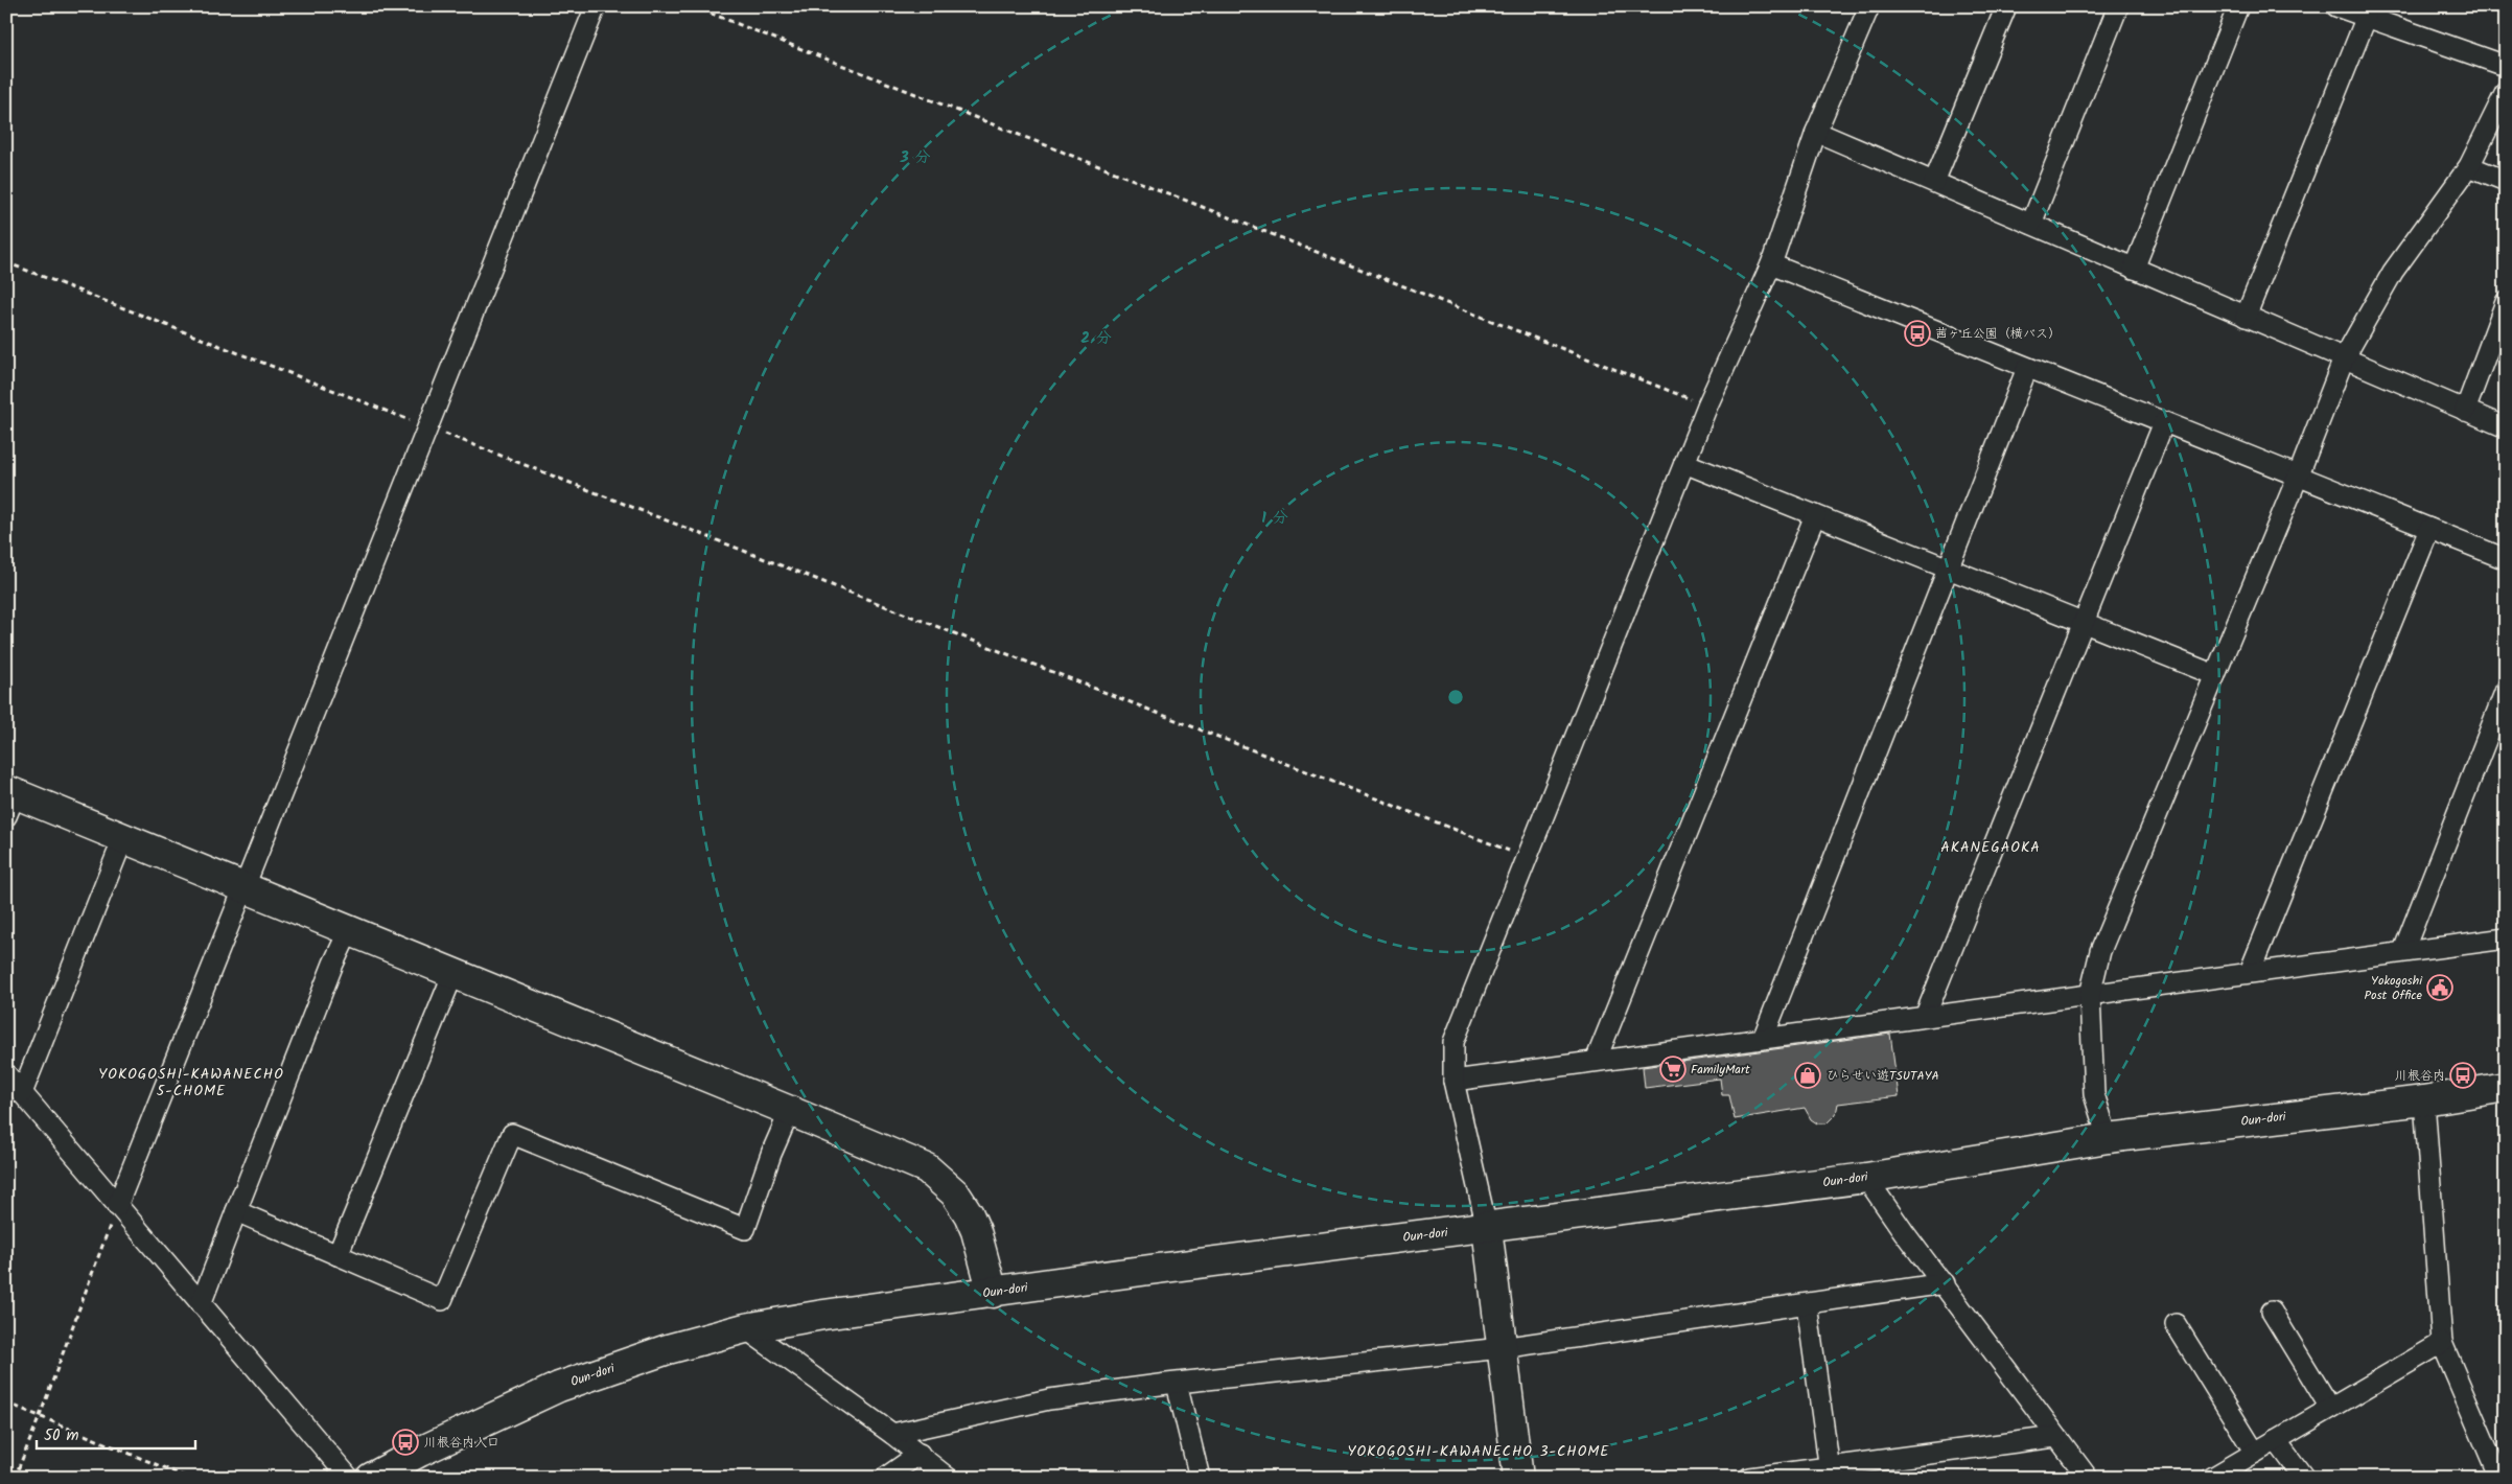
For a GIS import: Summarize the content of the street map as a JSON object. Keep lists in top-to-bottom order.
{
  "streets": {
    "main road": ["Oun-dori"]
  },
  "districts": ["AKANEGAOKA", "YOKOGOSHI-KAWANECHO 5-CHOME", "YOKOGOSHI-KAWANECHO 3-CHOME"],
  "places": {
    "bus stop": ["茜ヶ丘公園（横バス）", "川根谷内", "川根谷内入口"],
    "public building": ["Yokogoshi Post Office"],
    "supermarket": ["FamilyMart"],
    "shop": ["ひらせい遊TSUTAYA"]
  },
  "scale_bar": "50 m",
  "rings": ["3 分", "2 分", "1 分"]
}
